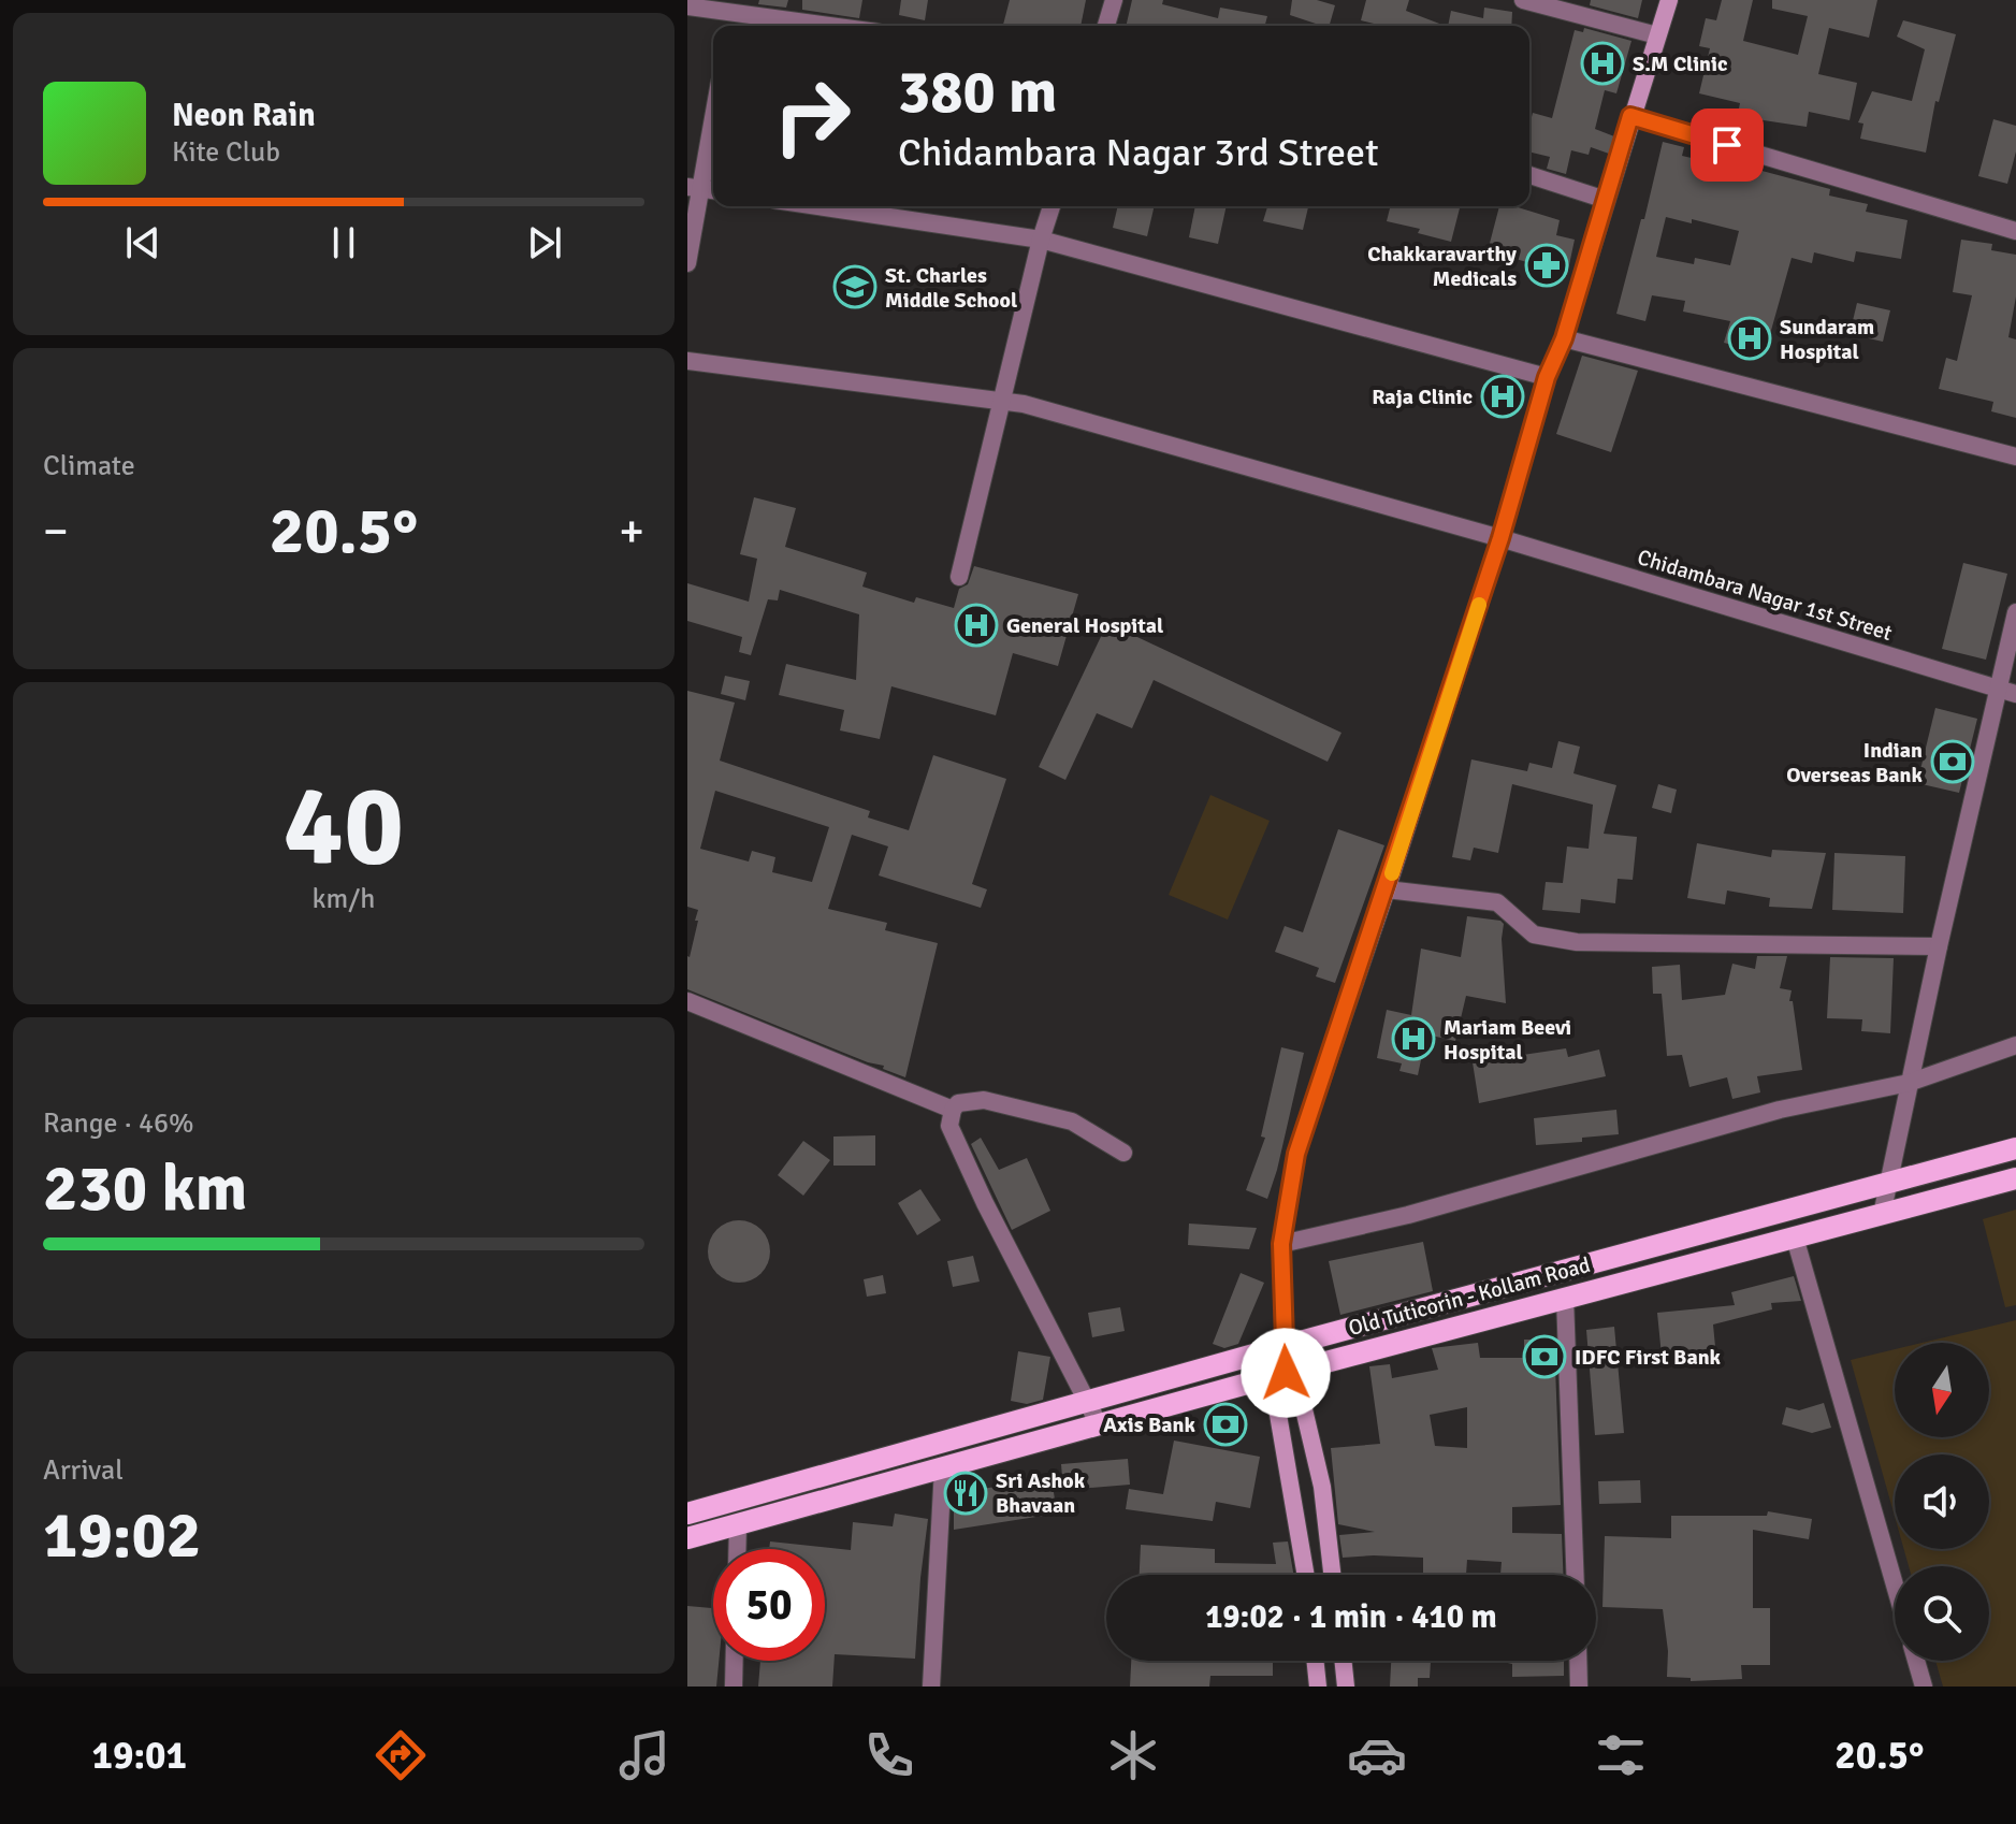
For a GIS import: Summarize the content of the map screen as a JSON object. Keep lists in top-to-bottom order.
{
  "streets": {
    "main road": ["Old Tuticorin - Kollam Road"],
    "street": ["Chidambara Nagar 1st Street"]
  },
  "places": {
    "hospital": [
      "S.M Clinic",
      "Sundaram Hospital",
      "Raja Clinic",
      "General Hospital",
      "Mariam Beevi Hospital"
    ],
    "pharmacy": ["Chakkaravarthy Medicals"],
    "school or university": ["St. Charles Middle School"],
    "bank": ["Indian Overseas Bank", "IDFC First Bank", "Axis Bank"],
    "restaurant": ["Sri Ashok Bhavaan"]
  },
  "north": "bottom",
  "page": {
    "turn": ["380 m", "Chidambara Nagar 3rd Street"],
    "song": ["Neon Rain", "Kite Club"],
    "tile": [
      "Climate",
      ["40", "km/h"],
      ["Range · 46%", "230 km"],
      ["Arrival", "19:02"]
    ],
    "heat": ["−", "20.5°", "+"],
    "limit": "50",
    "trip": "19:02 · 1 min · 410 m",
    "tabs": ["19:01", "20.5°"]
  }
}
